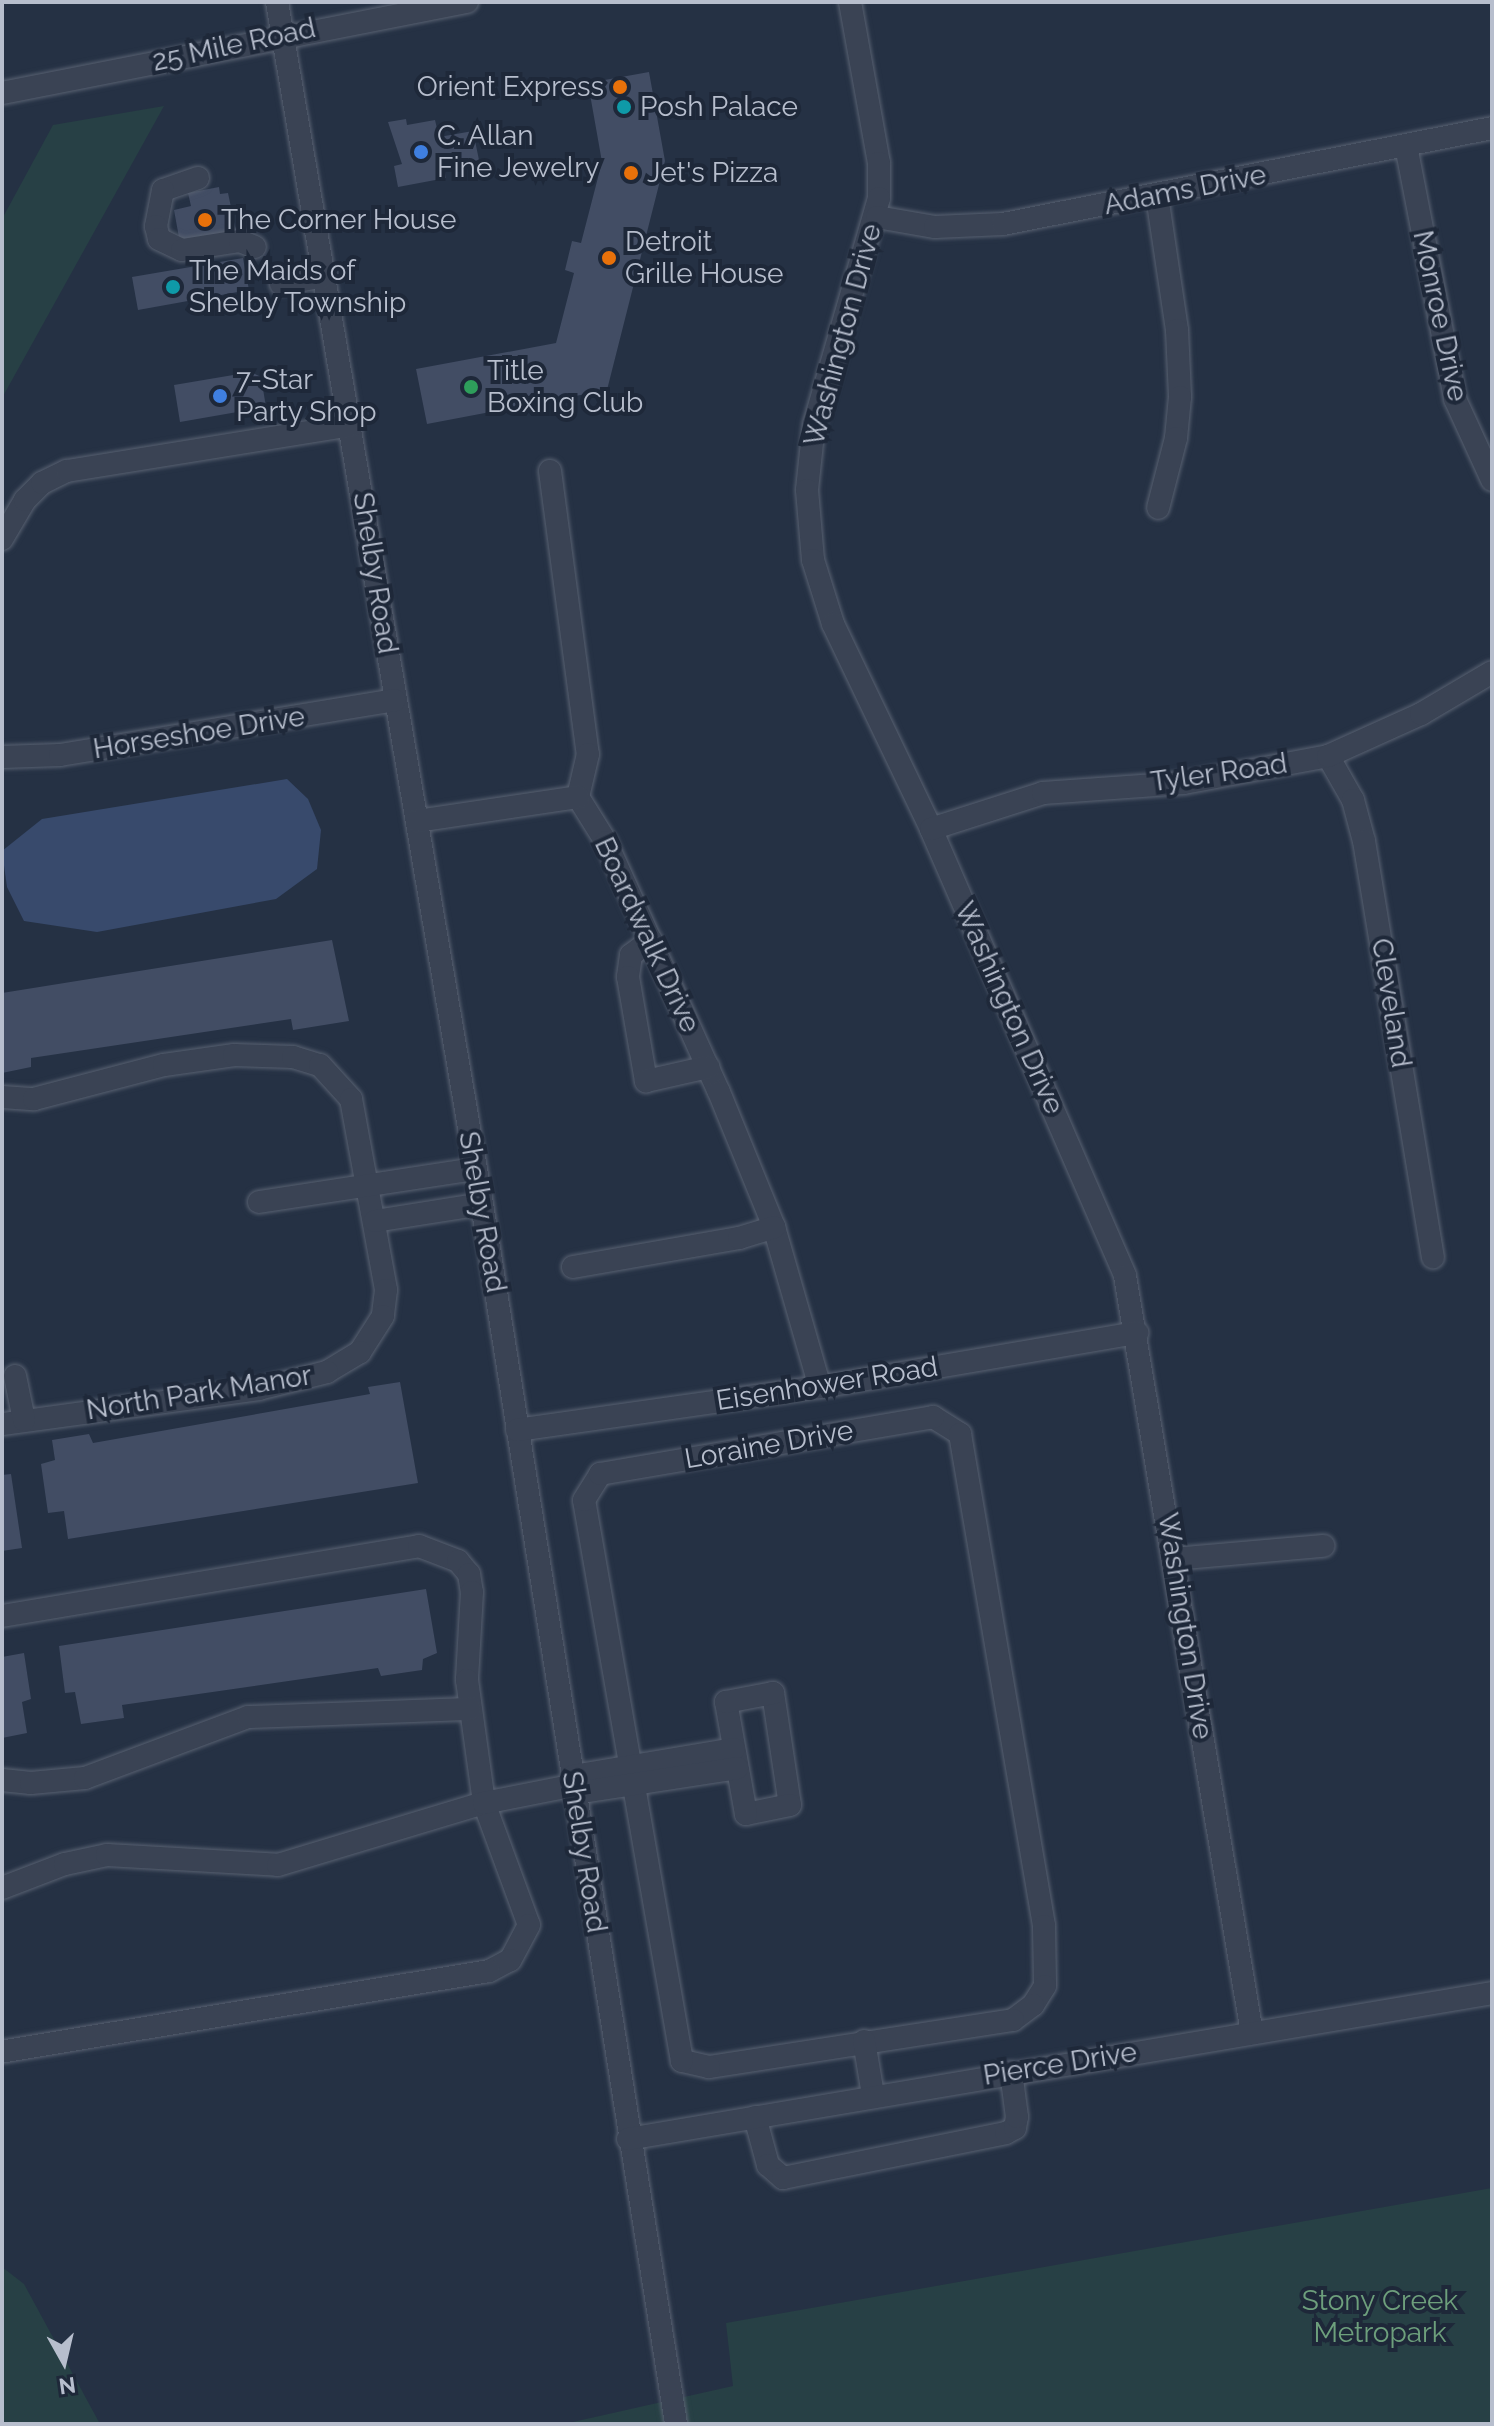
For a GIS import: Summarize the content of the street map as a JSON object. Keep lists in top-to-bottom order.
{
  "streets": {
    "street": [
      "25 Mile Road",
      "Adams Drive",
      "Monroe Drive",
      "Washington Drive",
      "Shelby Road",
      "Horseshoe Drive",
      "Tyler Road",
      "Boardwalk Drive",
      "Cleveland",
      "Eisenhower Road",
      "North Park Manor",
      "Loraine Drive",
      "Pierce Drive"
    ]
  },
  "crossings": [
    ["25 Mile Road", "Shelby Road"],
    ["Adams Drive", "Monroe Drive"],
    ["Adams Drive", "Washington Drive"],
    ["Washington Drive", "Tyler Road"],
    ["Washington Drive", "Eisenhower Road"],
    ["Washington Drive", "Pierce Drive"],
    ["Shelby Road", "Horseshoe Drive"],
    ["Shelby Road", "Eisenhower Road"],
    ["Shelby Road", "Pierce Drive"],
    ["Tyler Road", "Cleveland"],
    ["Boardwalk Drive", "Eisenhower Road"]
  ],
  "parks": ["Stony Creek Metropark"],
  "places": [
    "Orient Express",
    "Posh Palace",
    "C. Allan Fine Jewelry",
    "Jet's Pizza",
    "The Corner House",
    "Detroit Grille House",
    "The Maids of Shelby Township",
    "Title Boxing Club",
    "7-Star Party Shop"
  ],
  "north": "bottom"
}
